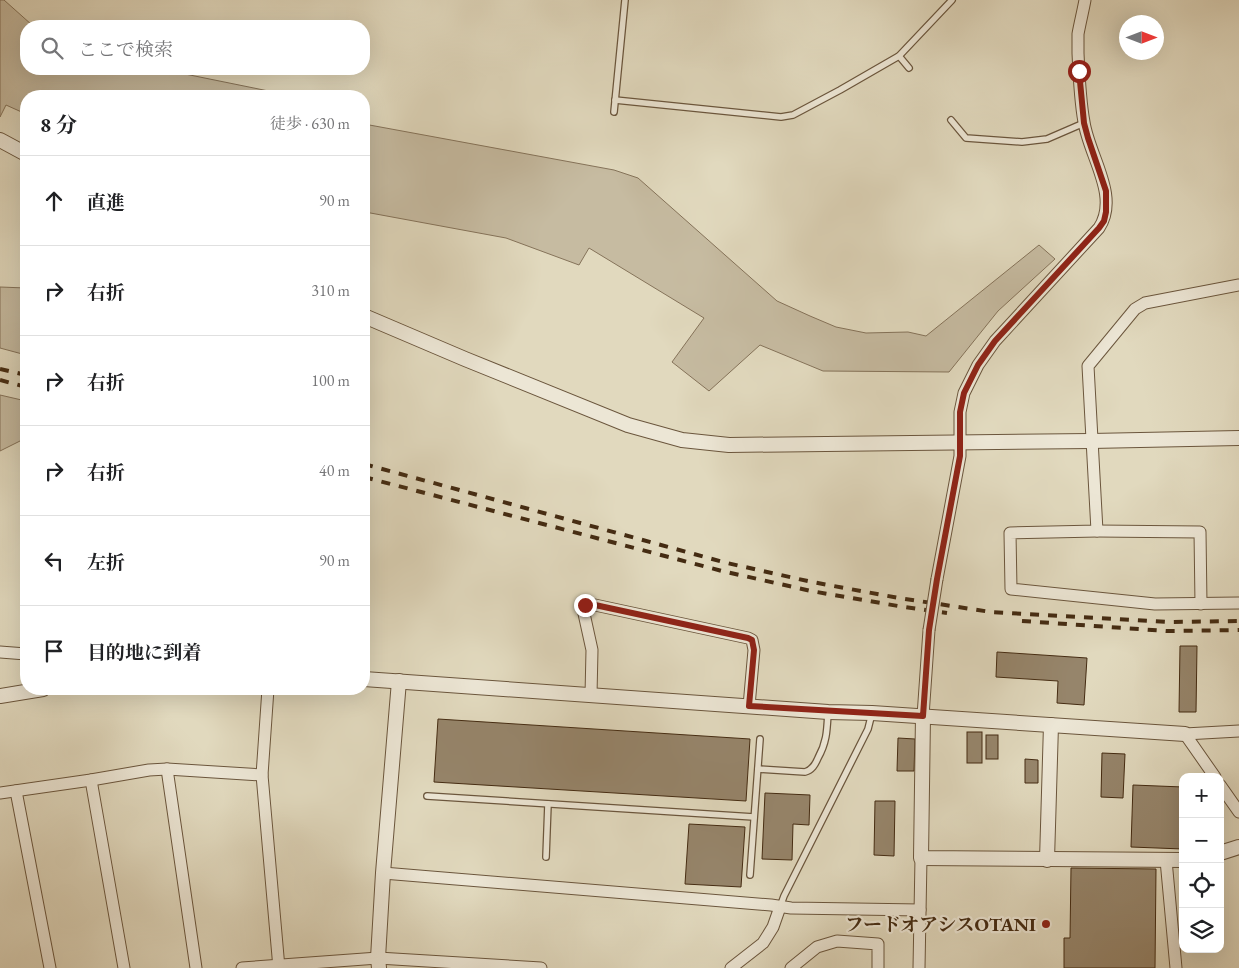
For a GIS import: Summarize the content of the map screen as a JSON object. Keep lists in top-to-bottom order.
{
  "places": ["フードオアシスOTANI"],
  "north": "right",
  "page": {
    "search": "ここで検索",
    "heading": ["8 分", "徒歩 · 630 m"],
    "list": [
      ["直進", "90 m"],
      ["右折", "310 m"],
      ["右折", "100 m"],
      ["右折", "40 m"],
      ["左折", "90 m"],
      "目的地に到着"
    ],
    "map_buttons": ["+", "−"]
  }
}
